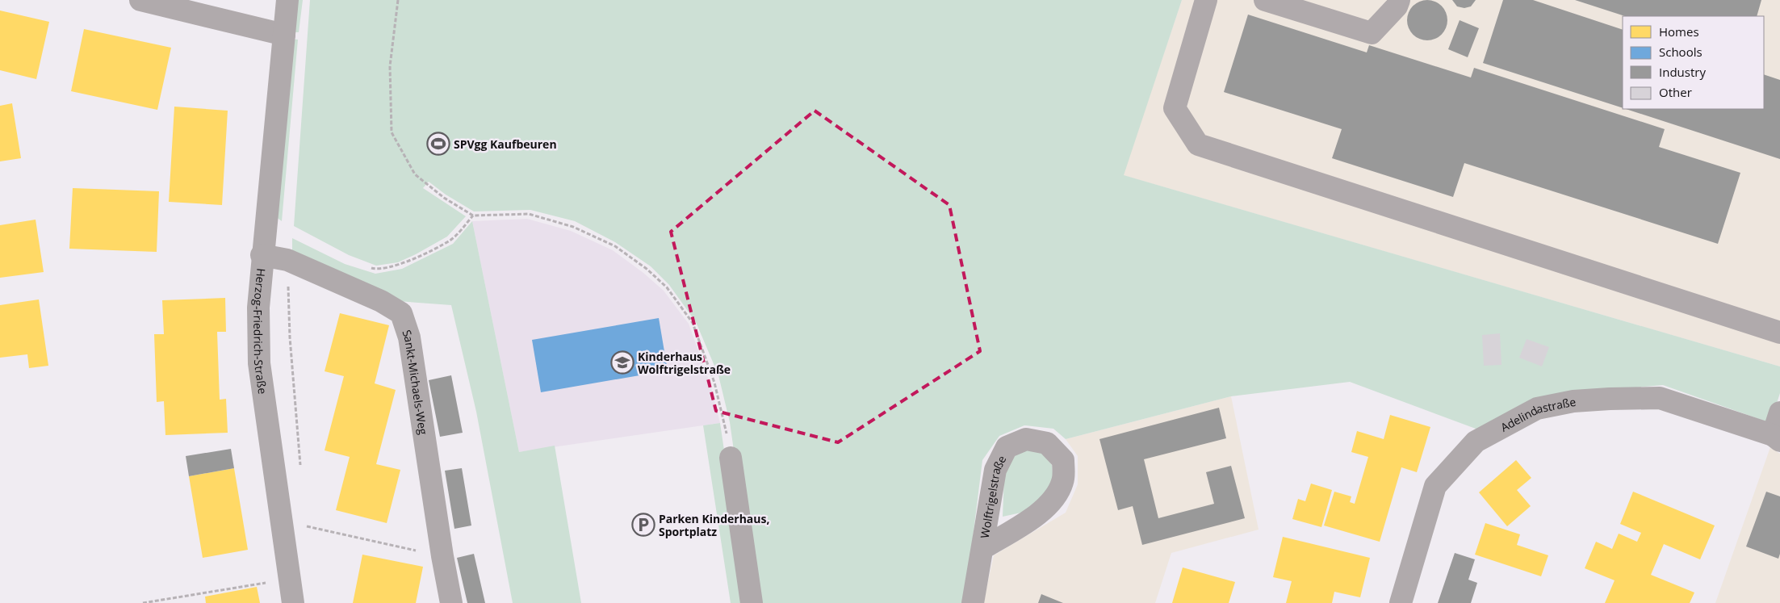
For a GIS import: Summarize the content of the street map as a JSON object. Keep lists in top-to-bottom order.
{
  "streets": {
    "street": [
      "Herzog-Friedrich-Straße",
      "Sankt-Michaels-Weg",
      "Adelindastraße",
      "Wolftrigelstraße"
    ]
  },
  "crossings": [
    ["Herzog-Friedrich-Straße", "Sankt-Michaels-Weg"]
  ],
  "places": {
    "sports": ["SPVgg Kaufbeuren"],
    "school or university": ["Kinderhaus Wolftrigelstraße"],
    "parking": ["Parken Kinderhaus, Sportplatz"]
  },
  "legend": [
    "Homes",
    "Schools",
    "Industry",
    "Other"
  ]
}
